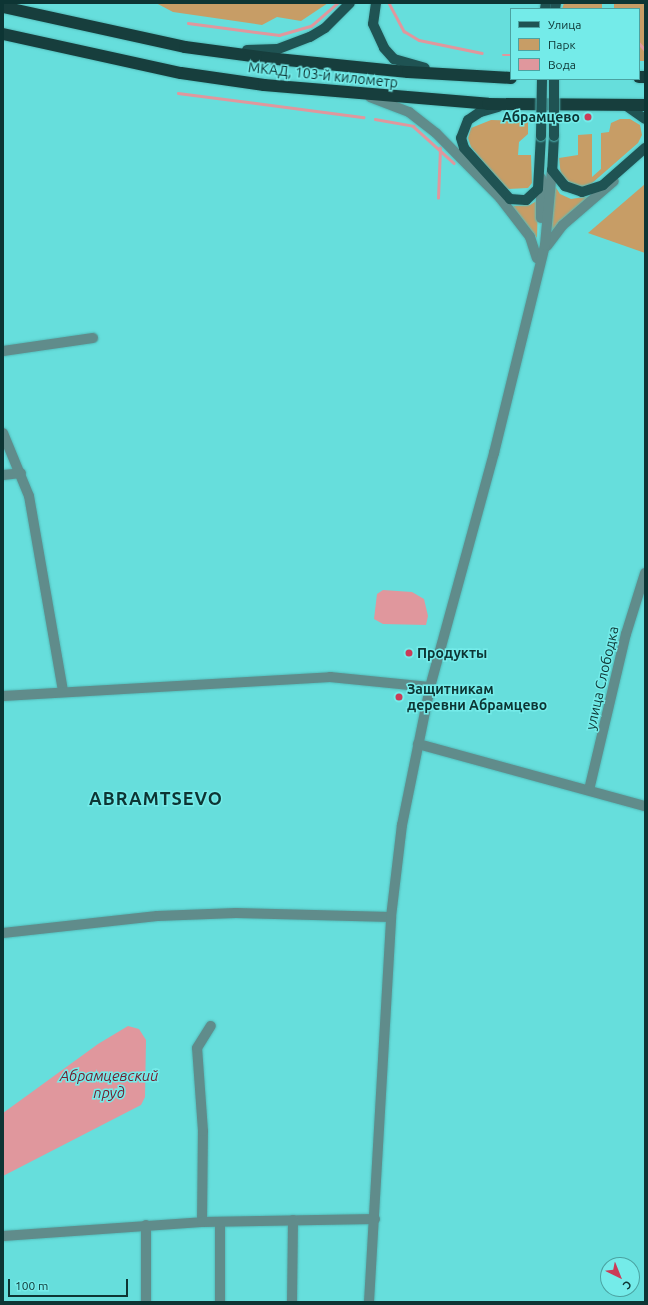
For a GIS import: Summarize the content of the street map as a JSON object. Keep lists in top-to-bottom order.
{
  "streets": {
    "highway": ["МКАД, 103-й километр"],
    "street": ["улица Слободка"]
  },
  "districts": ["ABRAMTSEVO"],
  "water": ["Абрамцевский пруд"],
  "places": ["Абрамцево", "Продукты", "Защитникам деревни Абрамцево"],
  "legend": ["Улица", "Парк", "Вода"],
  "scale_bar": "100 m",
  "north": "bottom right"
}
